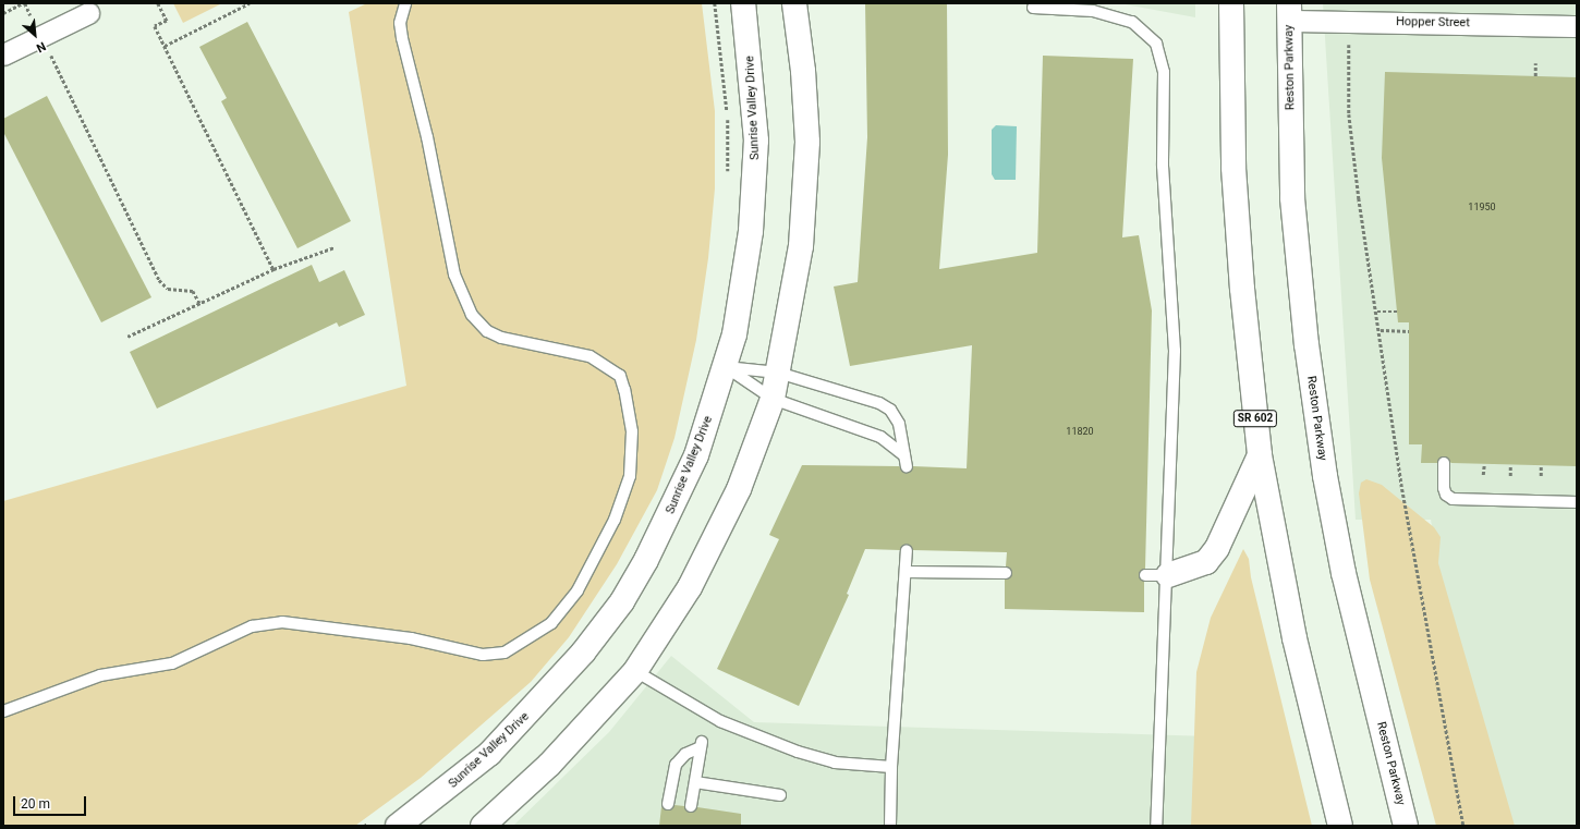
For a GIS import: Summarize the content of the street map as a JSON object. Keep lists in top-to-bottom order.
{
  "streets": {
    "main road": ["Reston Parkway", "Sunrise Valley Drive", "SR 602"],
    "street": ["Hopper Street"]
  },
  "crossings": [
    ["Hopper Street", "Reston Parkway"]
  ],
  "house_numbers": ["11950", "11820"],
  "scale_bar": "20 m",
  "north": "bottom right"
}
